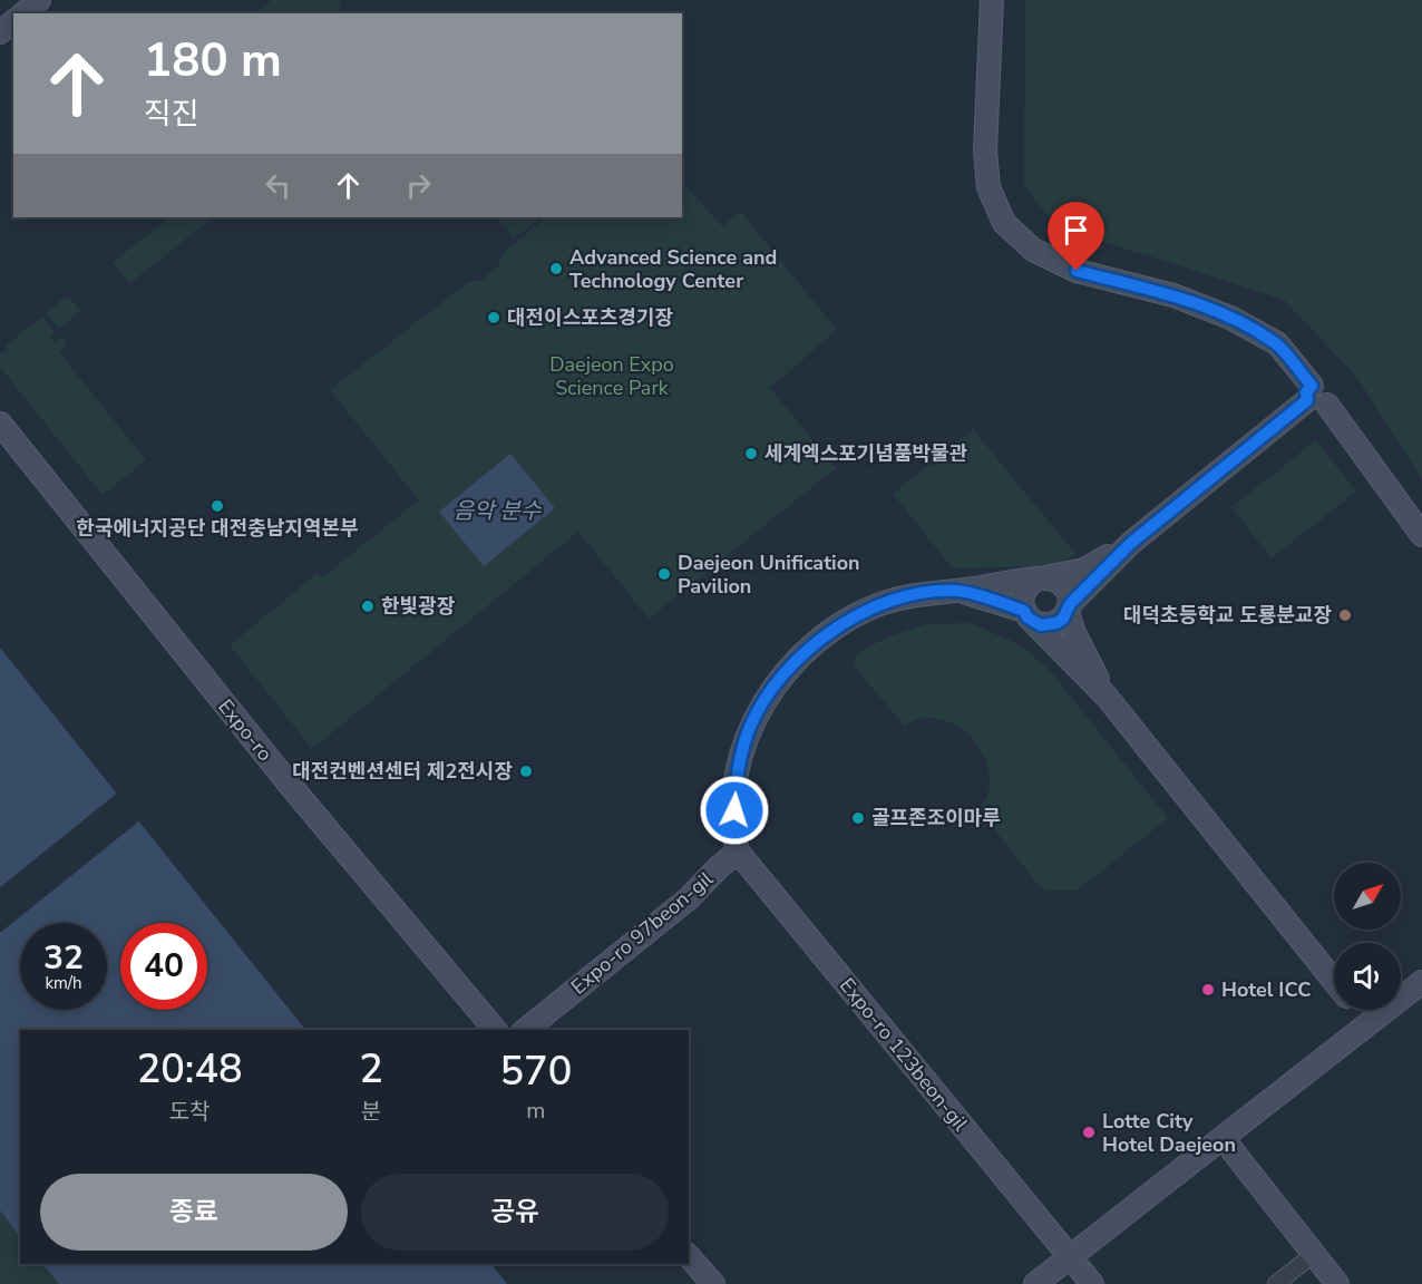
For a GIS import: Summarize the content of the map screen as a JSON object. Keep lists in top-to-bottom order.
{
  "streets": {
    "street": ["Expo-ro", "Expo-ro 97beon-gil", "Expo-ro 123beon-gil"]
  },
  "crossings": [
    ["Expo-ro 97beon-gil", "Expo-ro 123beon-gil"]
  ],
  "water": ["음악 분수"],
  "parks": ["Daejeon Expo Science Park"],
  "places": [
    "Advanced Science and Technology Center",
    "대전이스포츠경기장",
    "세계엑스포기념품박물관",
    "한국에너지공단 대전충남지역본부",
    "Daejeon Unification Pavilion",
    "한빛광장",
    "대덕초등학교 도룡분교장",
    "대전컨벤션센터 제2전시장",
    "골프존조이마루",
    "Hotel ICC",
    "Lotte City Hotel Daejeon"
  ],
  "north": "top right",
  "page": {
    "turn": ["180 m", "직진"],
    "speed": "32 km/h",
    "limit": "40",
    "eta": [
      "20:48",
      "도착",
      "2",
      "분",
      "570",
      "m"
    ],
    "buttons": ["종료", "공유"]
  }
}
